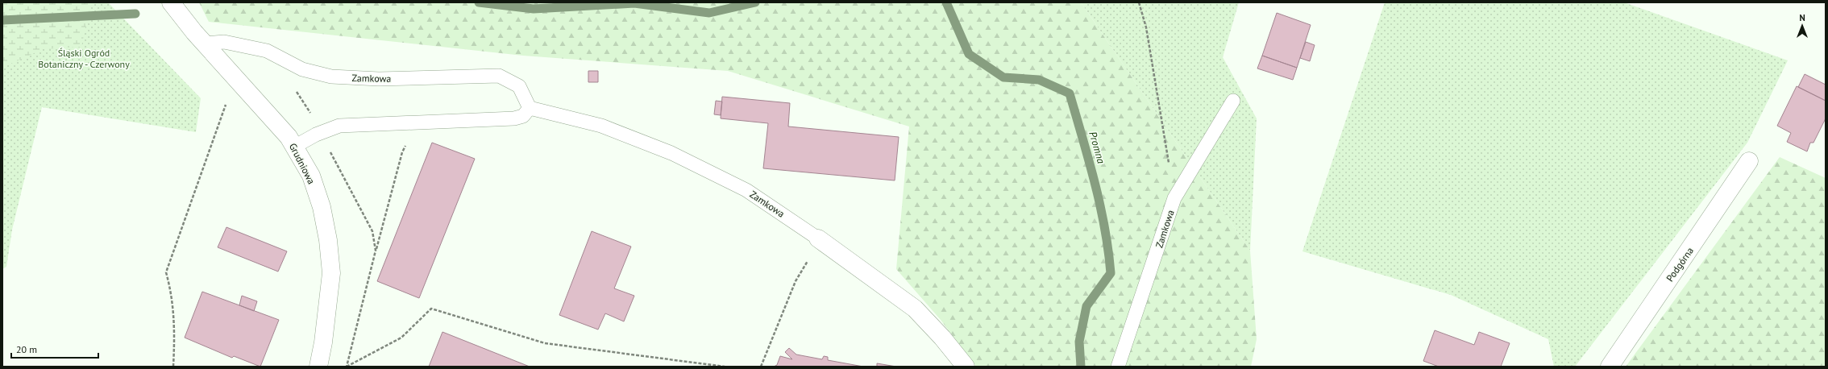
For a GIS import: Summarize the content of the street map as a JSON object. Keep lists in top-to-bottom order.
{
  "streets": {
    "street": ["Zamkowa", "Grudniowa", "Podgórna"]
  },
  "crossings": [
    ["Zamkowa", "Grudniowa"]
  ],
  "water": ["Promna"],
  "parks": ["Śląski Ogród Botaniczny - Czerwony"],
  "scale_bar": "20 m",
  "north": "top"
}
